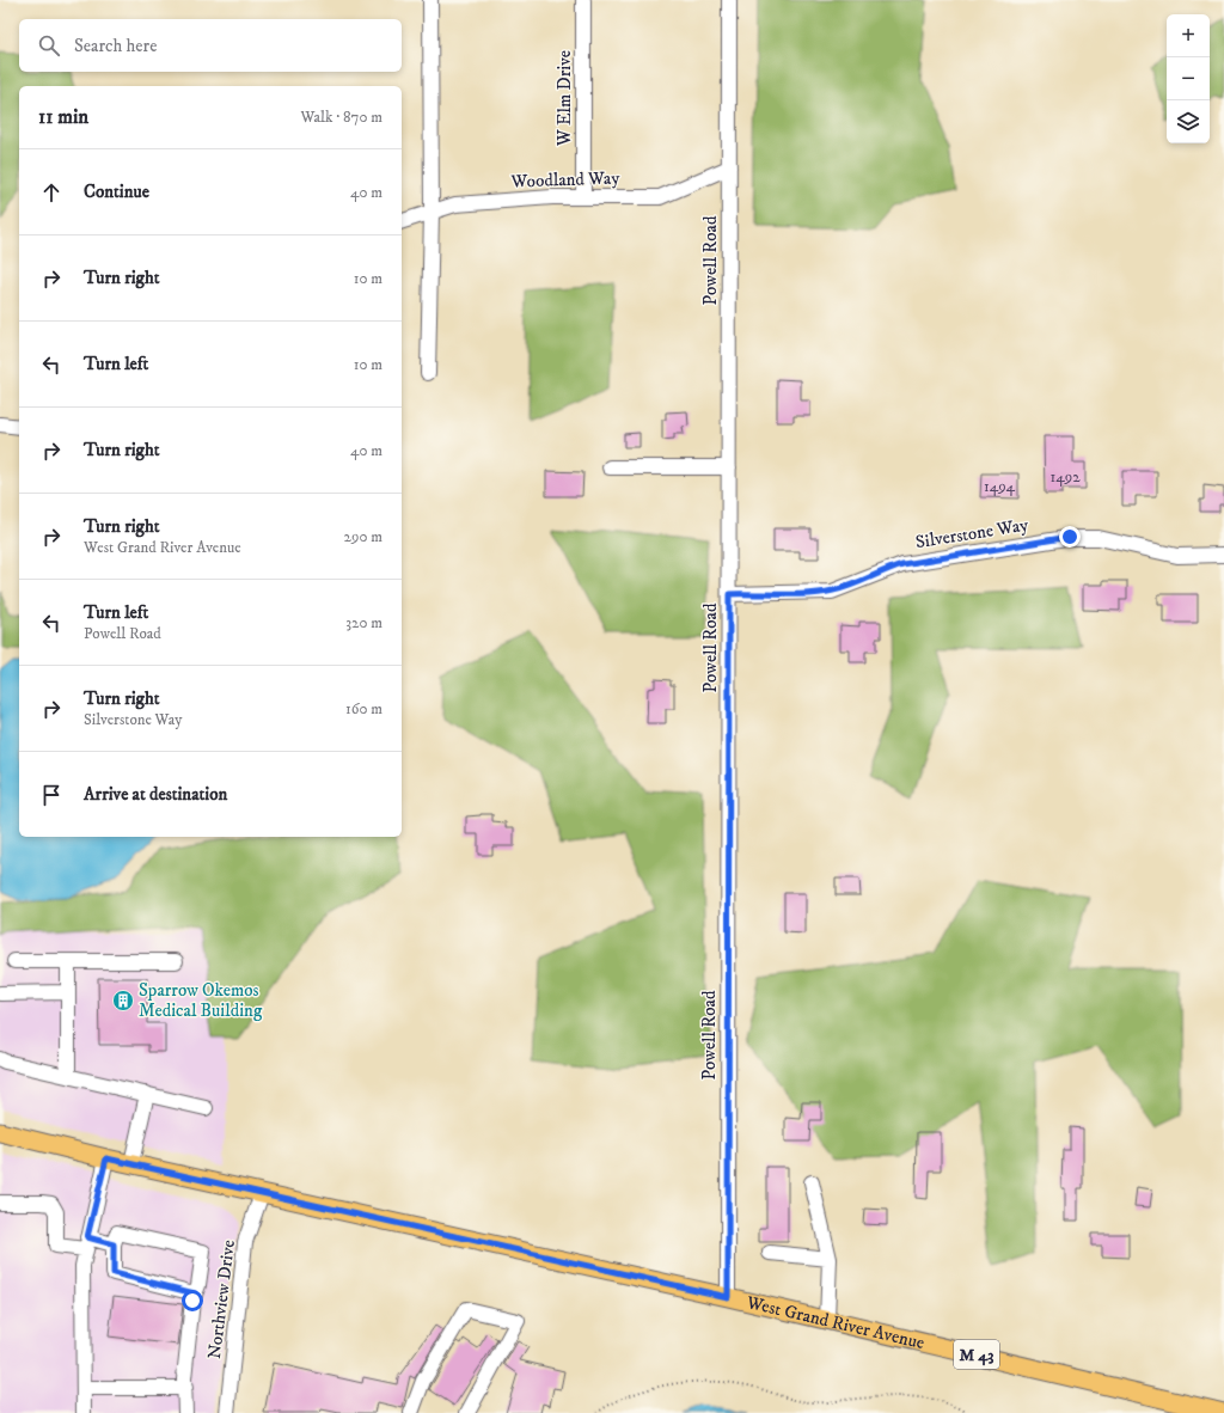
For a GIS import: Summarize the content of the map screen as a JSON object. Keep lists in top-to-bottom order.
{
  "streets": {
    "main road": ["West Grand River Avenue", "M 43"],
    "street": [
      "W Elm Drive",
      "Woodland Way",
      "Powell Road",
      "Silverstone Way",
      "Northview Drive"
    ]
  },
  "crossings": [
    ["W Elm Drive", "Woodland Way"],
    ["Woodland Way", "Powell Road"],
    ["Powell Road", "Silverstone Way"],
    ["Powell Road", "West Grand River Avenue"],
    ["Northview Drive", "West Grand River Avenue"]
  ],
  "places": {
    "building": ["Sparrow Okemos Medical Building"]
  },
  "house_numbers": ["1492", "1494"],
  "page": {
    "map_buttons": ["+", "−"],
    "search": "Search here",
    "heading": ["11 min", "Walk · 870 m"],
    "list": [
      ["Continue", "40 m"],
      ["Turn right", "10 m"],
      ["Turn left", "10 m"],
      ["Turn right", "40 m"],
      ["Turn right", "West Grand River Avenue", "290 m"],
      ["Turn left", "Powell Road", "320 m"],
      ["Turn right", "Silverstone Way", "160 m"],
      "Arrive at destination"
    ]
  }
}
